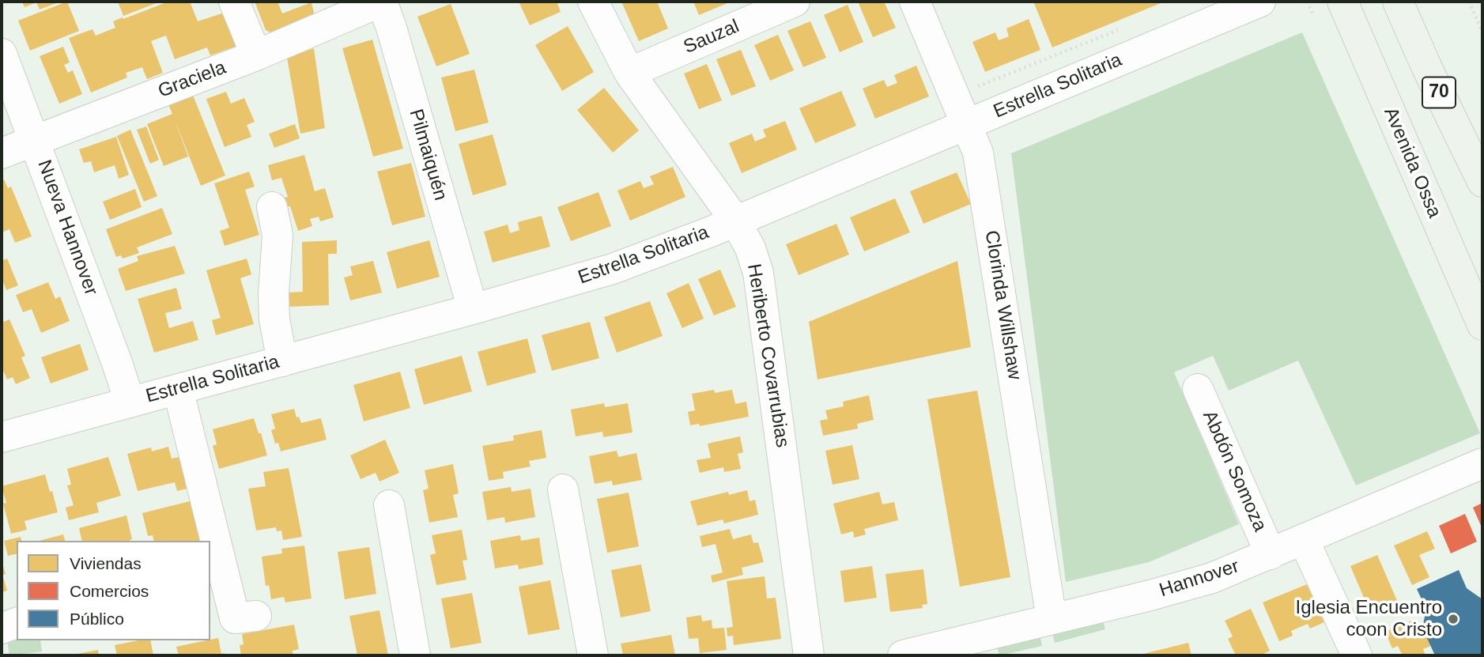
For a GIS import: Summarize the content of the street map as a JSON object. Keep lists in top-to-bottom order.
{
  "streets": {
    "main road": ["70", "Avenida Ossa"],
    "street": [
      "Sauzal",
      "Graciela",
      "Estrella Solitaria",
      "Pilmaiquén",
      "Nueva Hannover",
      "Clorinda Willshaw",
      "Heriberto Covarrubias",
      "Abdón Somoza",
      "Hannover"
    ]
  },
  "crossings": [
    ["Sauzal", "Heriberto Covarrubias"],
    ["Graciela", "Pilmaiquén"],
    ["Graciela", "Nueva Hannover"],
    ["Estrella Solitaria", "Pilmaiquén"],
    ["Estrella Solitaria", "Nueva Hannover"],
    ["Estrella Solitaria", "Clorinda Willshaw"],
    ["Estrella Solitaria", "Heriberto Covarrubias"],
    ["Clorinda Willshaw", "Hannover"],
    ["Abdón Somoza", "Hannover"]
  ],
  "places": ["Iglesia Encuentro coon Cristo"],
  "legend": ["Viviendas", "Comercios", "Público"]
}
